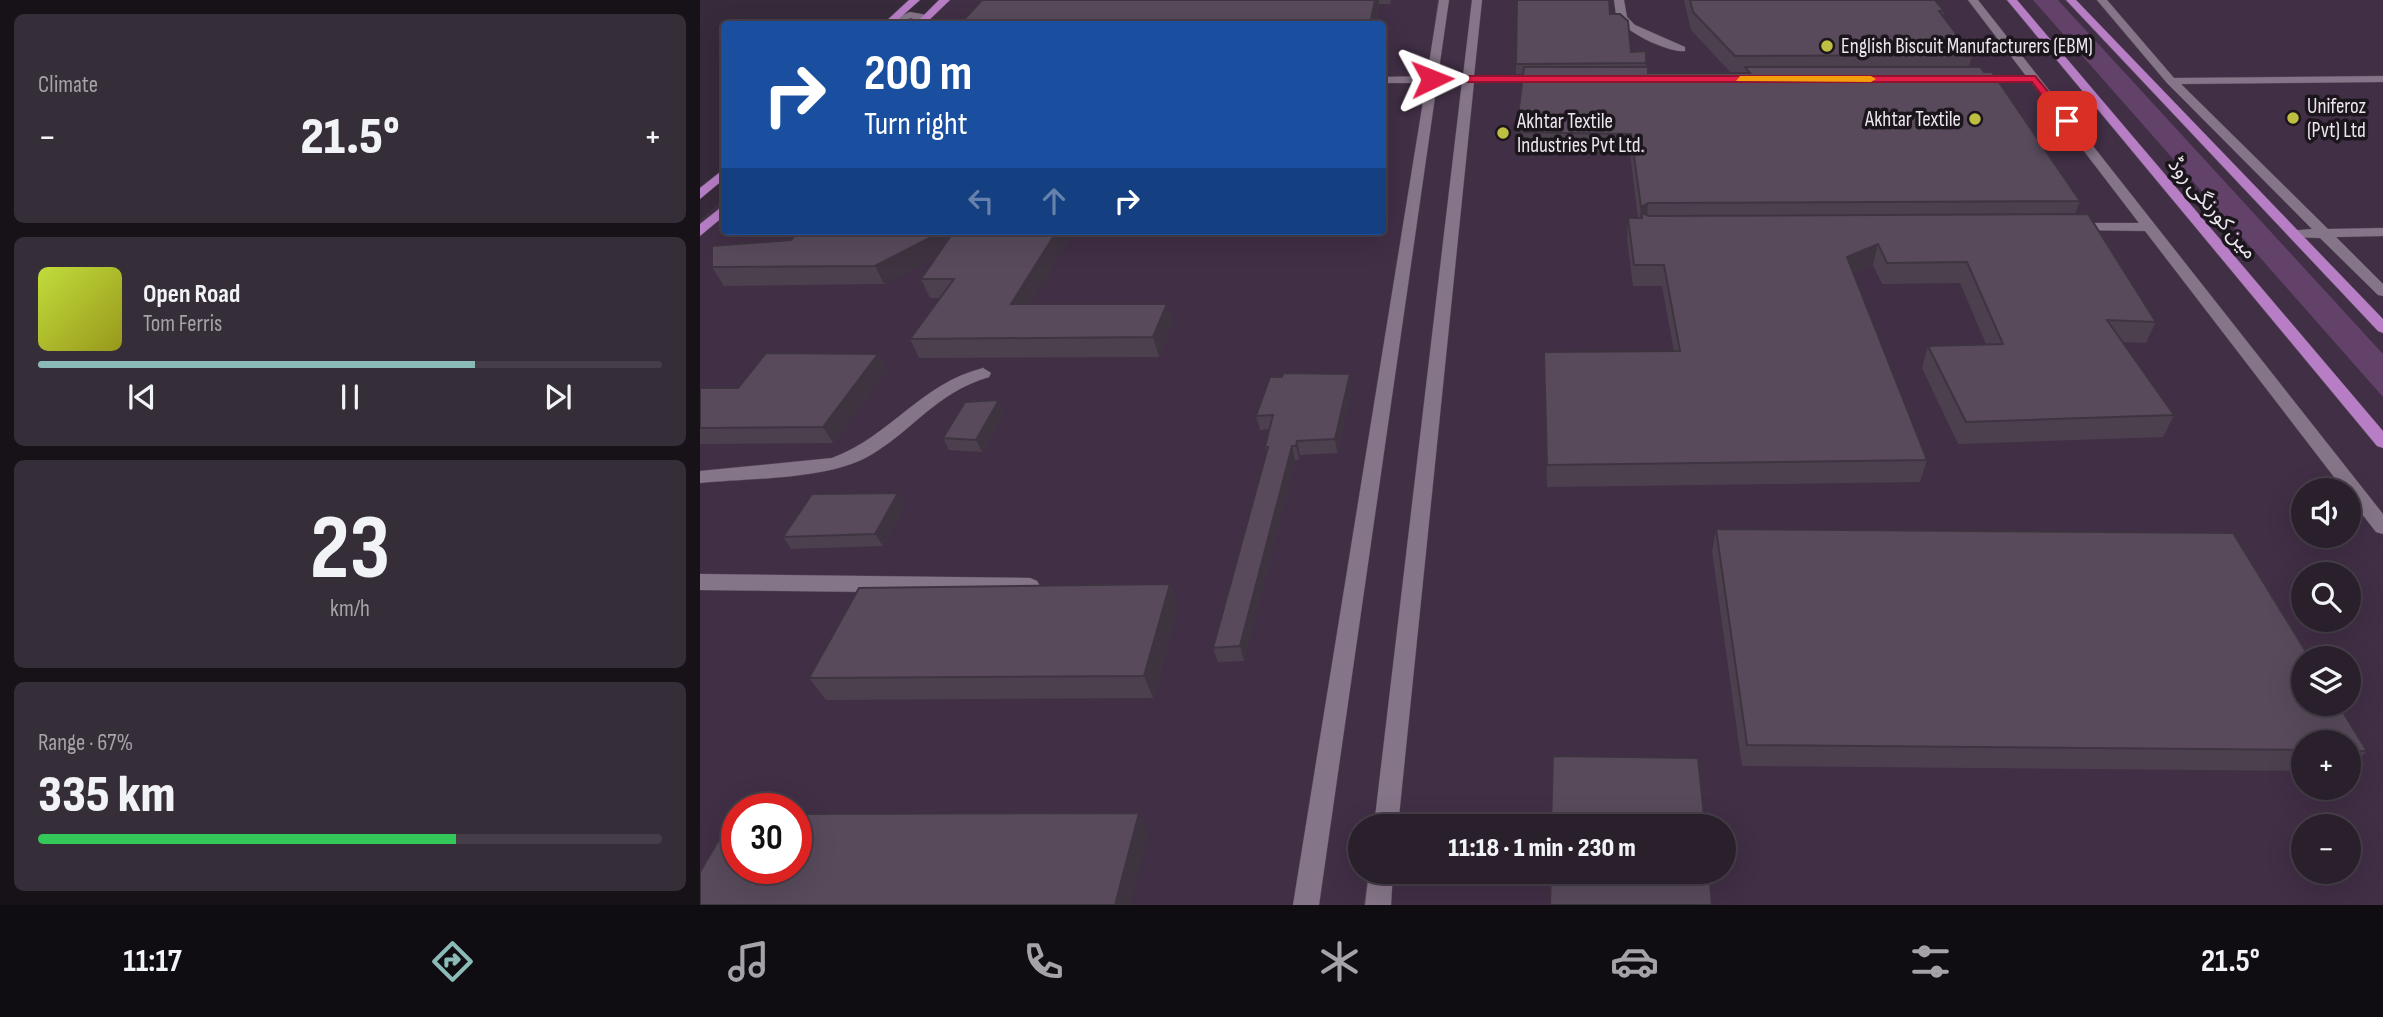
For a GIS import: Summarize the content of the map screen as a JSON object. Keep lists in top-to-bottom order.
{
  "streets": {
    "main road": ["مین کورنگی روڈ"]
  },
  "places": [
    "English Biscuit Manufacturers (EBM)",
    "Uniferoz (Pvt) Ltd",
    "Akhtar Textile",
    "Akhtar Textile Industries Pvt Ltd."
  ],
  "page": {
    "tile": [
      "Climate",
      ["23", "km/h"],
      ["Range · 67%", "335 km"]
    ],
    "turn": ["200 m", "Turn right"],
    "heat": ["−", "21.5°", "+"],
    "song": ["Open Road", "Tom Ferris"],
    "map_buttons": ["+", "−"],
    "limit": "30",
    "trip": "11:18 · 1 min · 230 m",
    "tabs": ["11:17", "21.5°"]
  }
}
